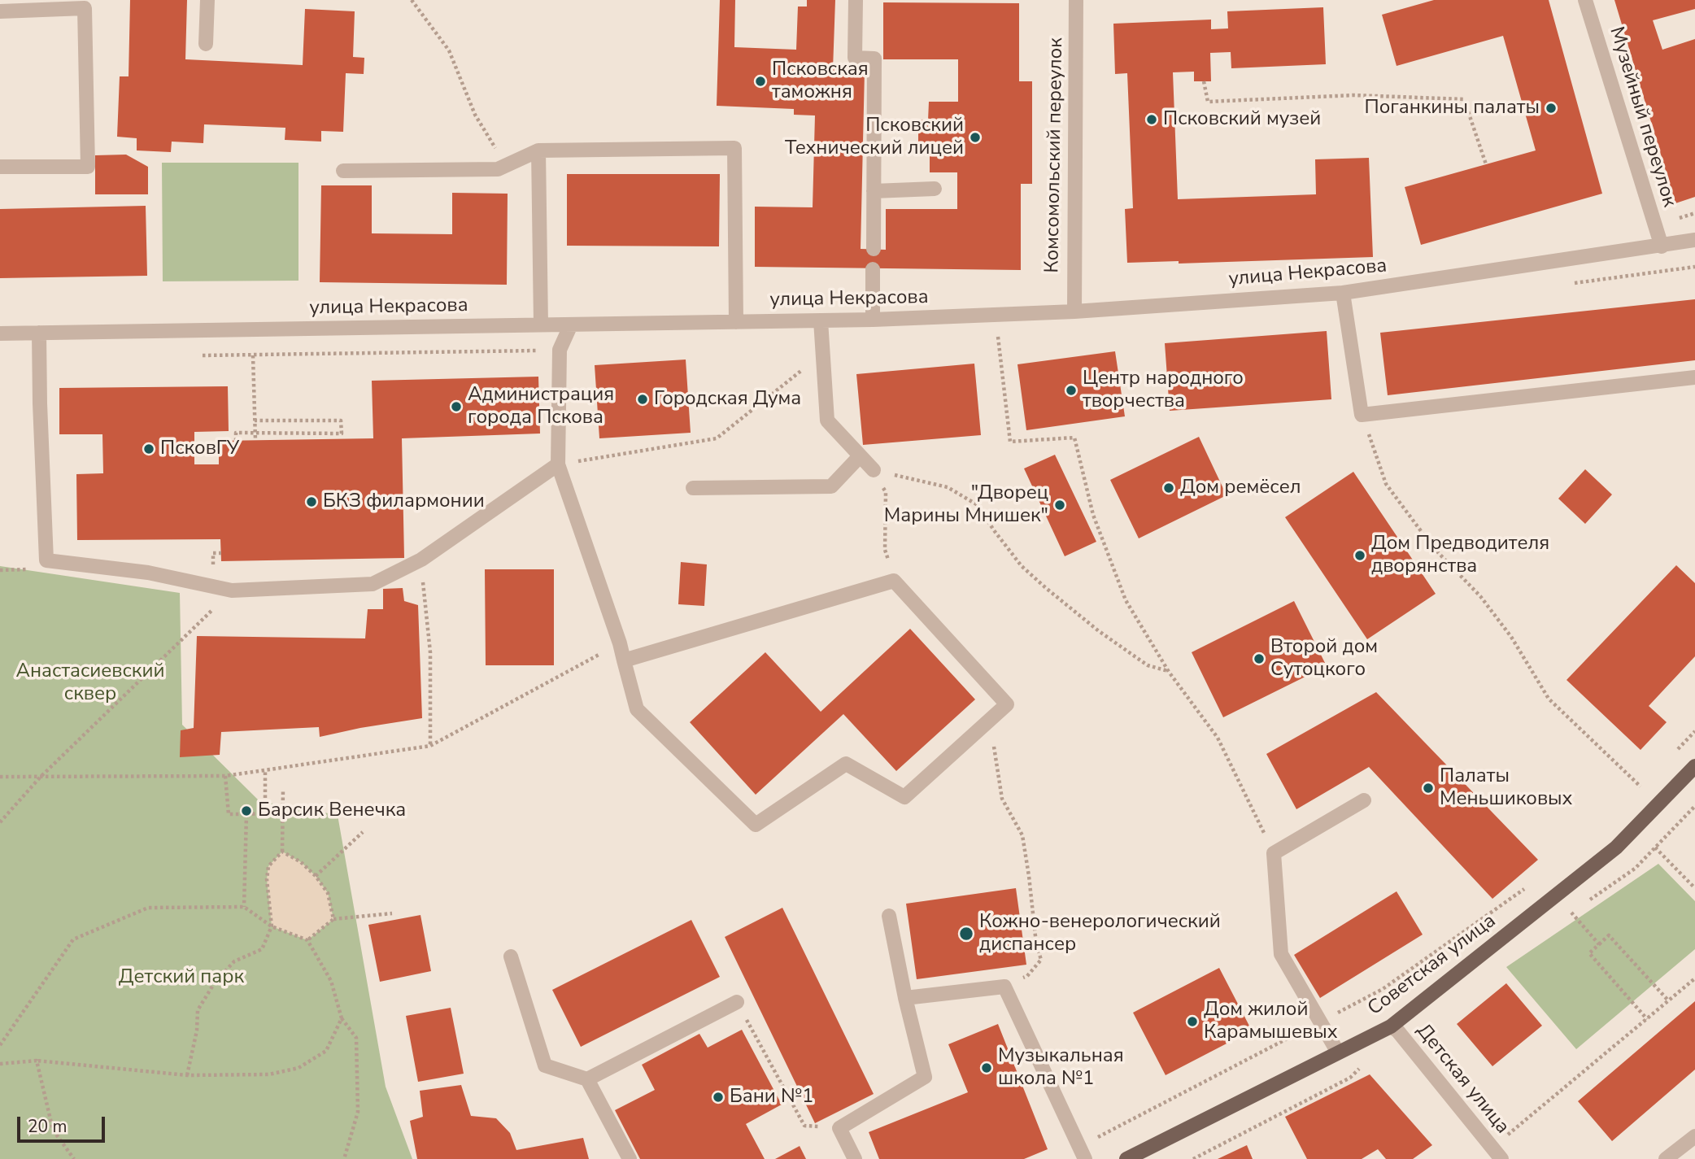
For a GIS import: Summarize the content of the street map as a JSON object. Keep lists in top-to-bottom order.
{
  "streets": {
    "main road": ["Советская улица"],
    "street": [
      "Музейный переулок",
      "Комсомольский переулок",
      "улица Некрасова",
      "Детская улица"
    ]
  },
  "crossings": [
    ["Музейный переулок", "улица Некрасова"],
    ["Комсомольский переулок", "улица Некрасова"],
    ["Советская улица", "Детская улица"]
  ],
  "parks": ["Анастасиевский сквер", "Детский парк"],
  "places": [
    "Псковская таможня",
    "Поганкины палаты",
    "Псковский музей",
    "Псковский Технический лицей",
    "Центр народного творчества",
    "Городская Дума",
    "Администрация города Пскова",
    "ПсковГУ",
    "Дом ремёсел",
    "БКЗ филармонии",
    "\"Дворец Марины Мнишек\"",
    "Дом Предводителя дворянства",
    "Второй дом Сутоцкого",
    "Палаты Меньшиковых",
    "Барсик Венечка",
    "Кожно-венерологический диспансер",
    "Дом жилой Карамышевых",
    "Музыкальная школа №1",
    "Бани №1"
  ],
  "scale_bar": "20 m"
}
